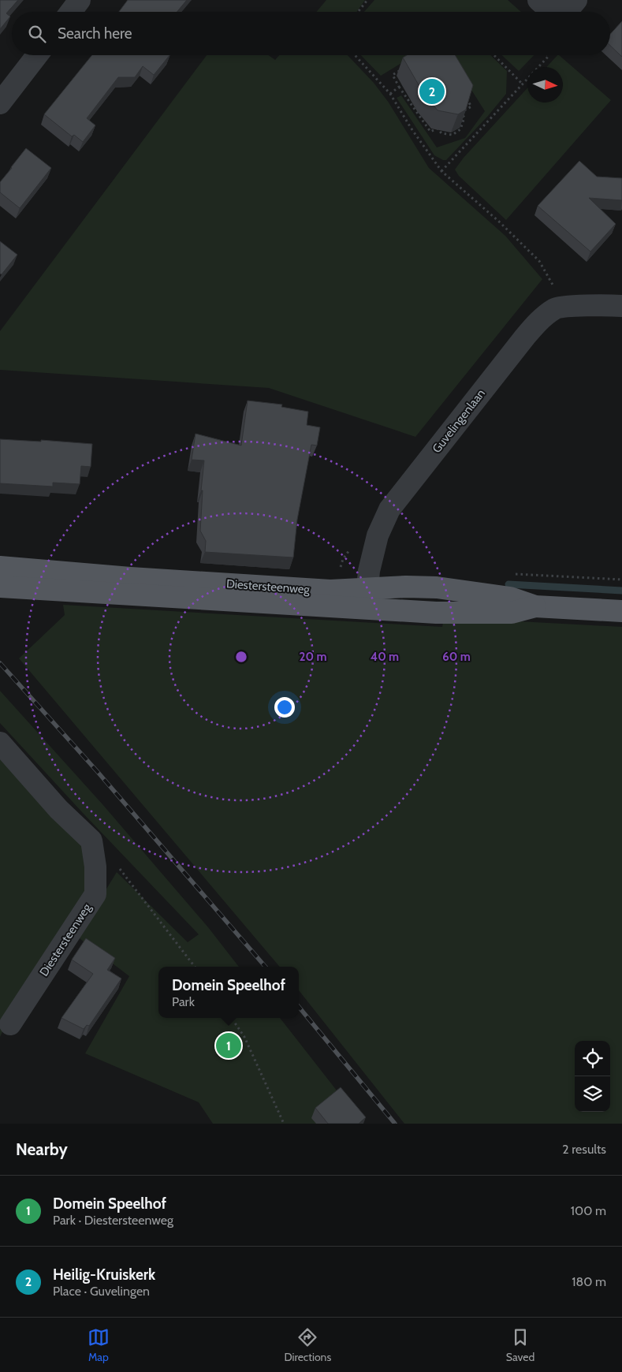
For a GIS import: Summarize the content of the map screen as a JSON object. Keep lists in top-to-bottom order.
{
  "streets": {
    "main road": ["Diestersteenweg"],
    "street": ["Guvelingenlaan"]
  },
  "crossings": [
    ["Guvelingenlaan", "Diestersteenweg"]
  ],
  "north": "right",
  "page": {
    "search": "Search here",
    "pins": ["2", "1"],
    "popup": ["Domein Speelhof", "Park"],
    "heading": ["Nearby", "2 results"],
    "list": [
      {
        "mark": "1",
        "name": "Domein Speelhof",
        "note": "Park · Diestersteenweg",
        "value": "100 m"
      },
      {
        "mark": "2",
        "name": "Heilig-Kruiskerk",
        "note": "Place · Guvelingen",
        "value": "180 m"
      }
    ],
    "nav": ["Map", "Directions", "Saved"]
  },
  "rings": ["20 m", "40 m", "60 m"]
}
